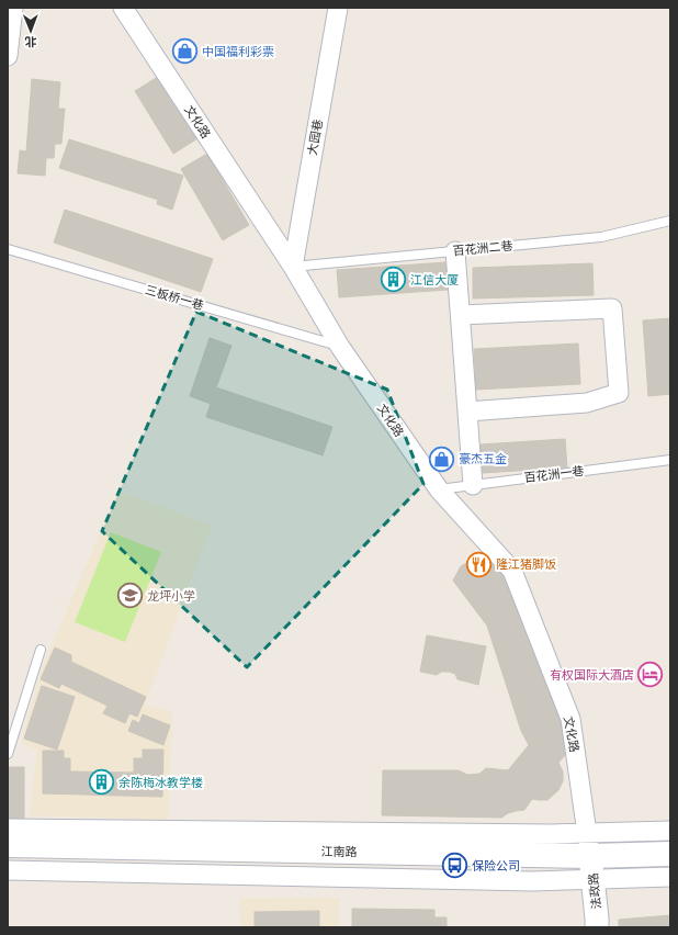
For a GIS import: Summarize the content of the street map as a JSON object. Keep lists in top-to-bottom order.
{
  "streets": {
    "main road": ["江南路"],
    "street": ["文化路", "大园巷", "法政路"],
    "lane": ["百花洲二巷", "三板桥一巷", "百花洲一巷"]
  },
  "crossings": [
    ["文化路", "大园巷"],
    ["文化路", "百花洲二巷"],
    ["文化路", "三板桥一巷"],
    ["文化路", "百花洲一巷"],
    ["文化路", "江南路"],
    ["文化路", "法政路"],
    ["大园巷", "百花洲二巷"],
    ["江南路", "法政路"]
  ],
  "places": {
    "shop": ["中国福利彩票", "豪杰五金"],
    "building": ["江信大厦", "余陈梅冰教学楼"],
    "restaurant": ["隆江猪脚饭"],
    "school or university": ["龙坪小学"],
    "hotel": ["有权国际大酒店"],
    "bus stop": ["保险公司"]
  },
  "north": "bottom"
}
